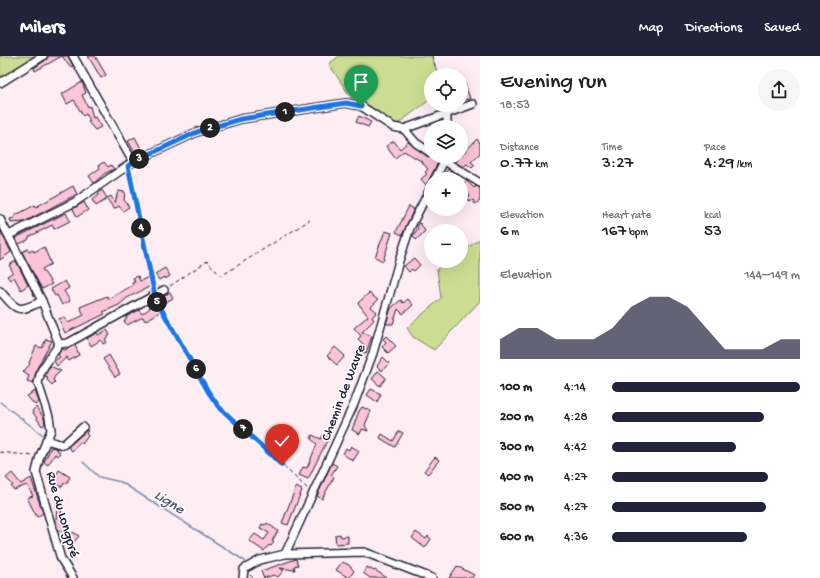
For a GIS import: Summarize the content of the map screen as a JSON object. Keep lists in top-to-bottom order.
{
  "streets": {
    "street": ["Chemin de Wavre", "Rue du Longpré"]
  },
  "water": ["Ligne"],
  "page": {
    "header": "Milers",
    "nav": ["Map", "Directions", "Saved"],
    "heading": ["Evening run", "18:53"],
    "map_buttons": ["+", "−"],
    "pins": [
      "1",
      "2",
      "3",
      "4",
      "5",
      "6",
      "7"
    ],
    "stats": [
      ["Distance", "0.77 km"],
      ["Time", "3:27"],
      ["Pace", "4:29 /km"],
      ["Elevation", "6 m"],
      ["Heart rate", "167 bpm"],
      ["kcal", "53"]
    ],
    "chart": ["Elevation", "144–149 m"],
    "list": [
      {
        "name": "100 m",
        "note": "4:14"
      },
      {
        "name": "200 m",
        "note": "4:28"
      },
      {
        "name": "300 m",
        "note": "4:42"
      },
      {
        "name": "400 m",
        "note": "4:27"
      },
      {
        "name": "500 m",
        "note": "4:27"
      },
      {
        "name": "600 m",
        "note": "4:36"
      }
    ]
  }
}
